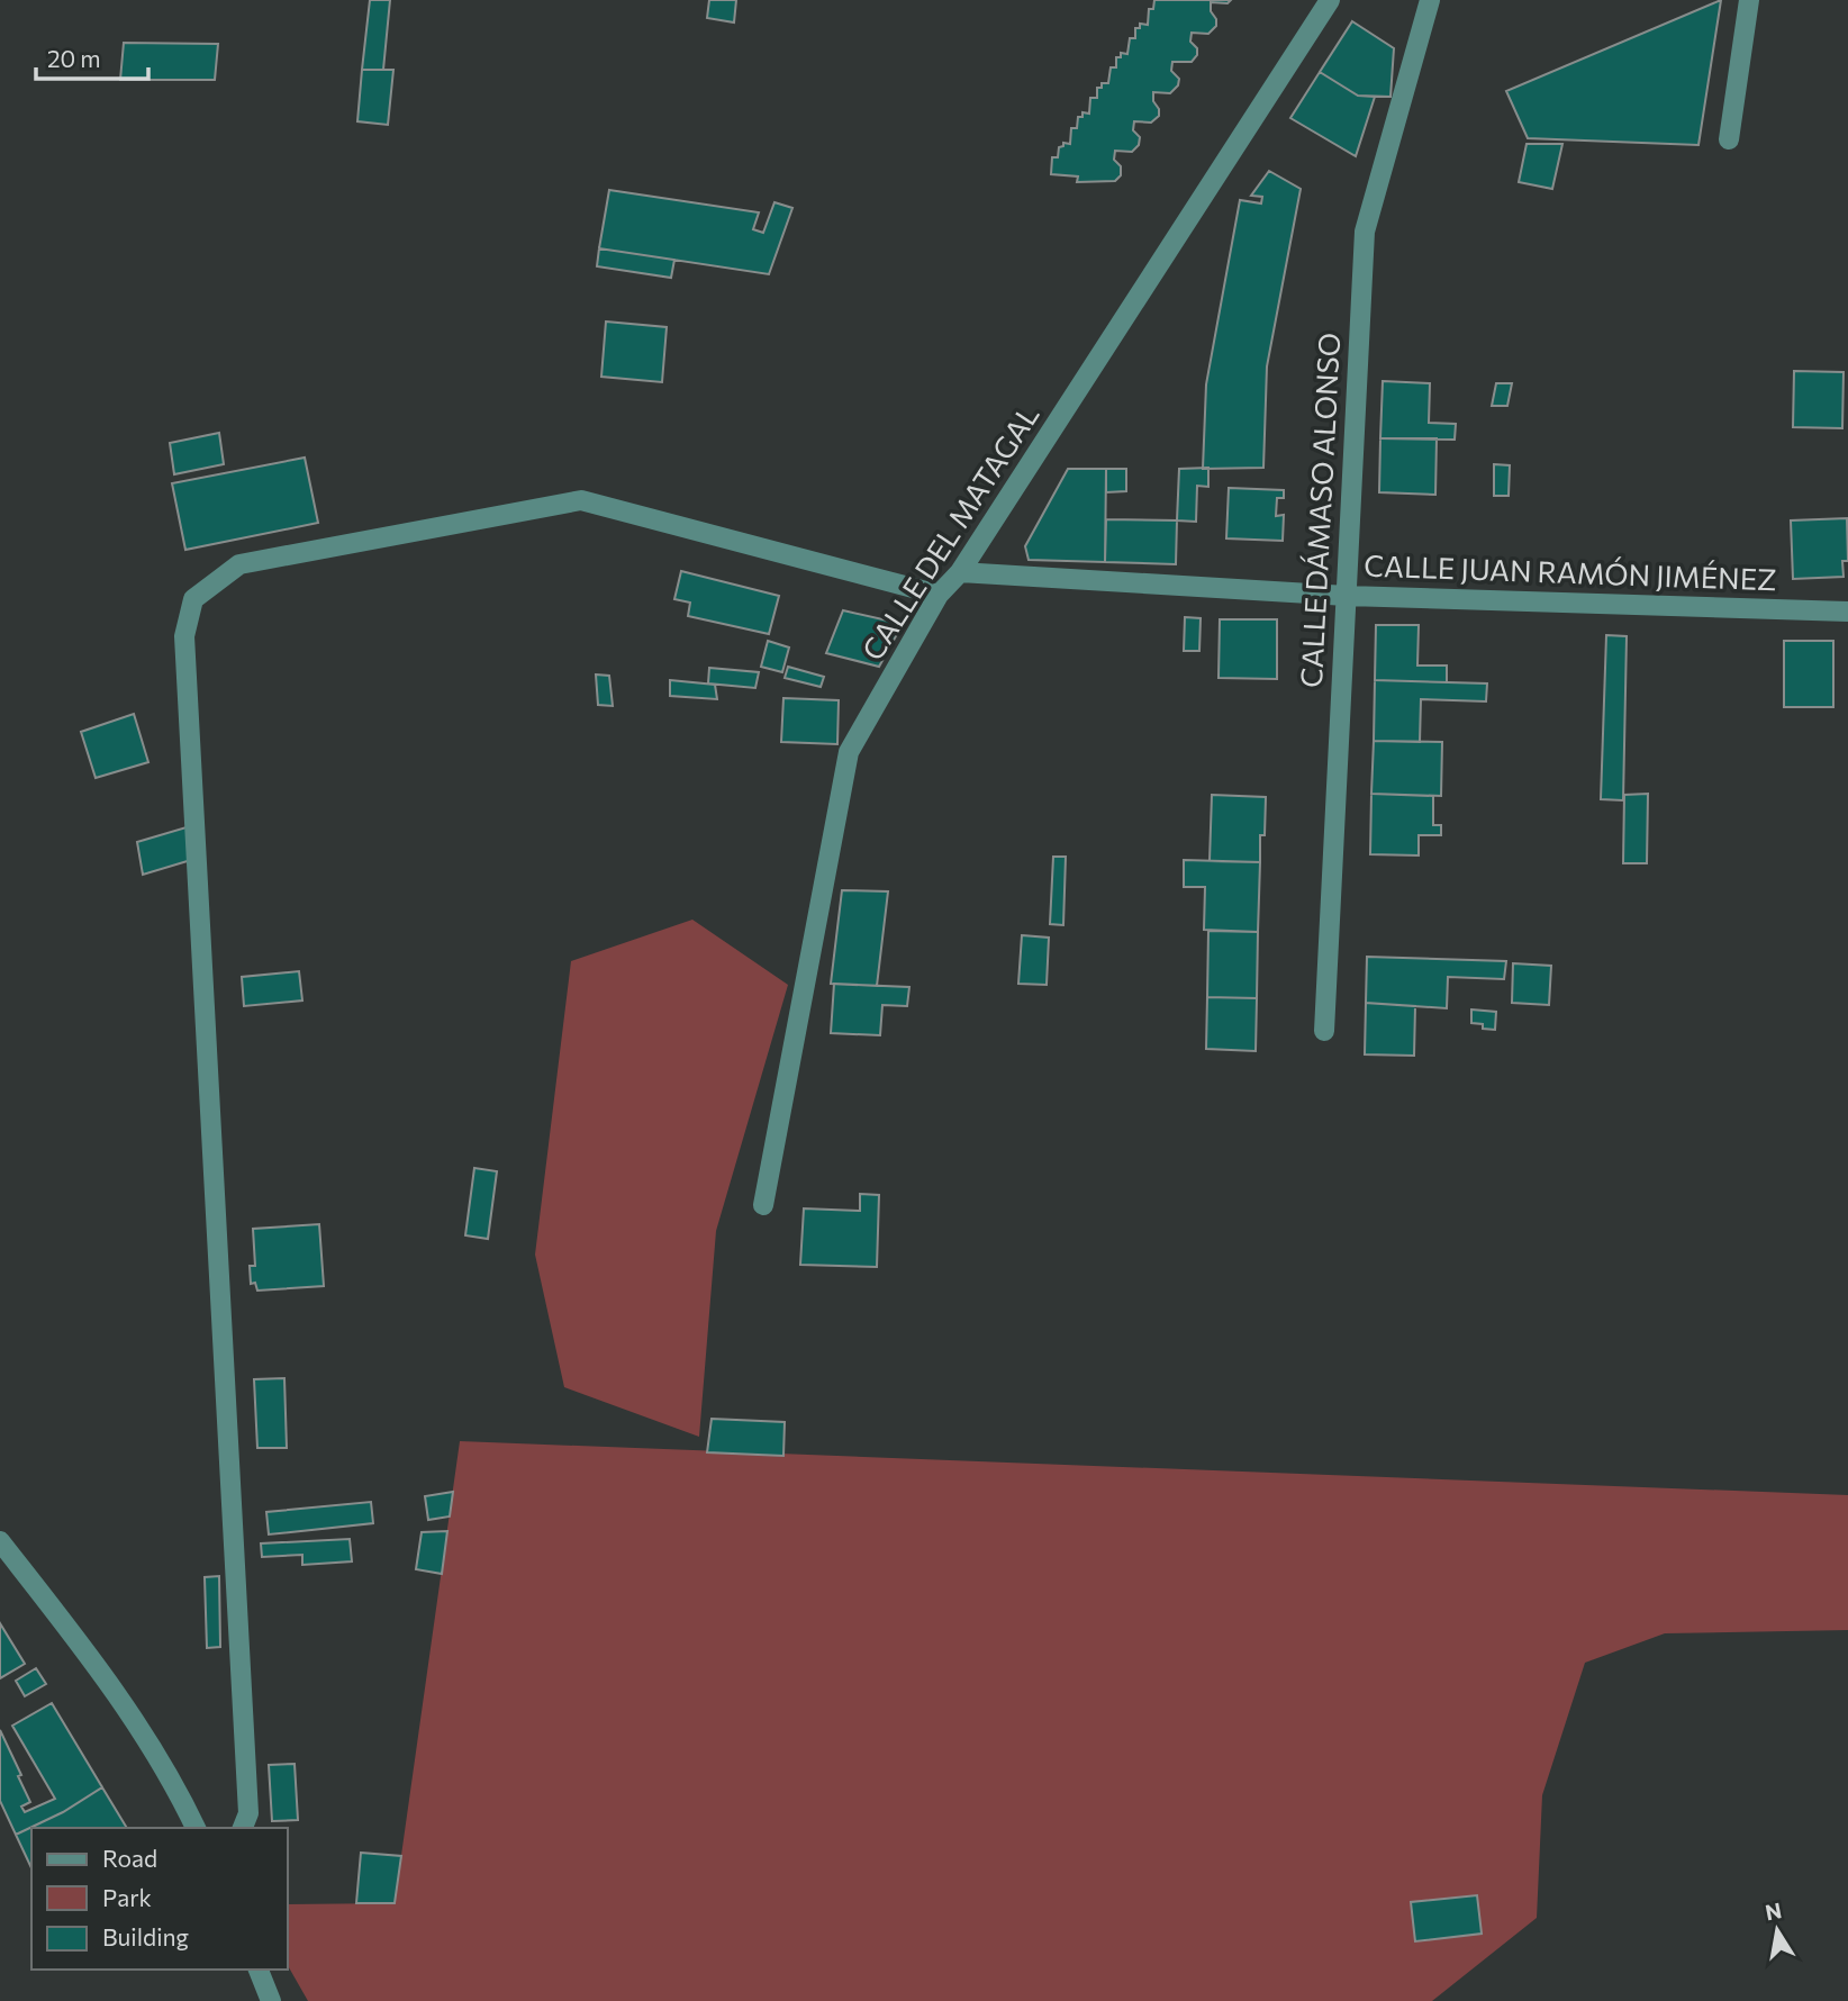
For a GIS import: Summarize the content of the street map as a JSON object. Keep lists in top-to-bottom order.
{
  "streets": {
    "street": ["CALLE DÁMASO ALONSO", "CALLE DEL MATAGAL", "CALLE JUAN RAMÓN JIMÉNEZ"]
  },
  "crossings": [
    ["CALLE DÁMASO ALONSO", "CALLE JUAN RAMÓN JIMÉNEZ"],
    ["CALLE DEL MATAGAL", "CALLE JUAN RAMÓN JIMÉNEZ"]
  ],
  "legend": ["Road", "Park", "Building"],
  "scale_bar": "20 m",
  "north": "top"
}
